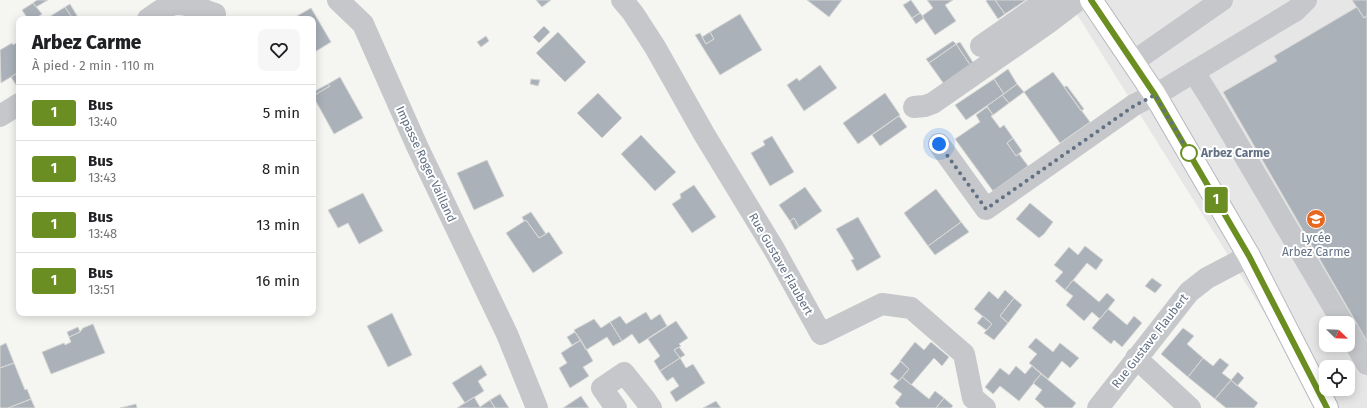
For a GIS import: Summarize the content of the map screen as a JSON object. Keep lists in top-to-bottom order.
{
  "streets": {
    "street": ["Impasse Roger Vailland", "Rue Gustave Flaubert"]
  },
  "places": {
    "other": ["Arbez Carme"],
    "school or university": ["Lycée Arbez Carme"]
  },
  "lines": ["bus line 1"],
  "north": "bottom right",
  "page": {
    "on_map": "1",
    "heading": ["Arbez Carme", "À pied · 2 min · 110 m"],
    "list": [
      {
        "mark": "1",
        "name": "Bus",
        "note": "13:40",
        "value": "5 min"
      },
      {
        "mark": "1",
        "name": "Bus",
        "note": "13:43",
        "value": "8 min"
      },
      {
        "mark": "1",
        "name": "Bus",
        "note": "13:48",
        "value": "13 min"
      },
      {
        "mark": "1",
        "name": "Bus",
        "note": "13:51",
        "value": "16 min"
      }
    ]
  }
}
